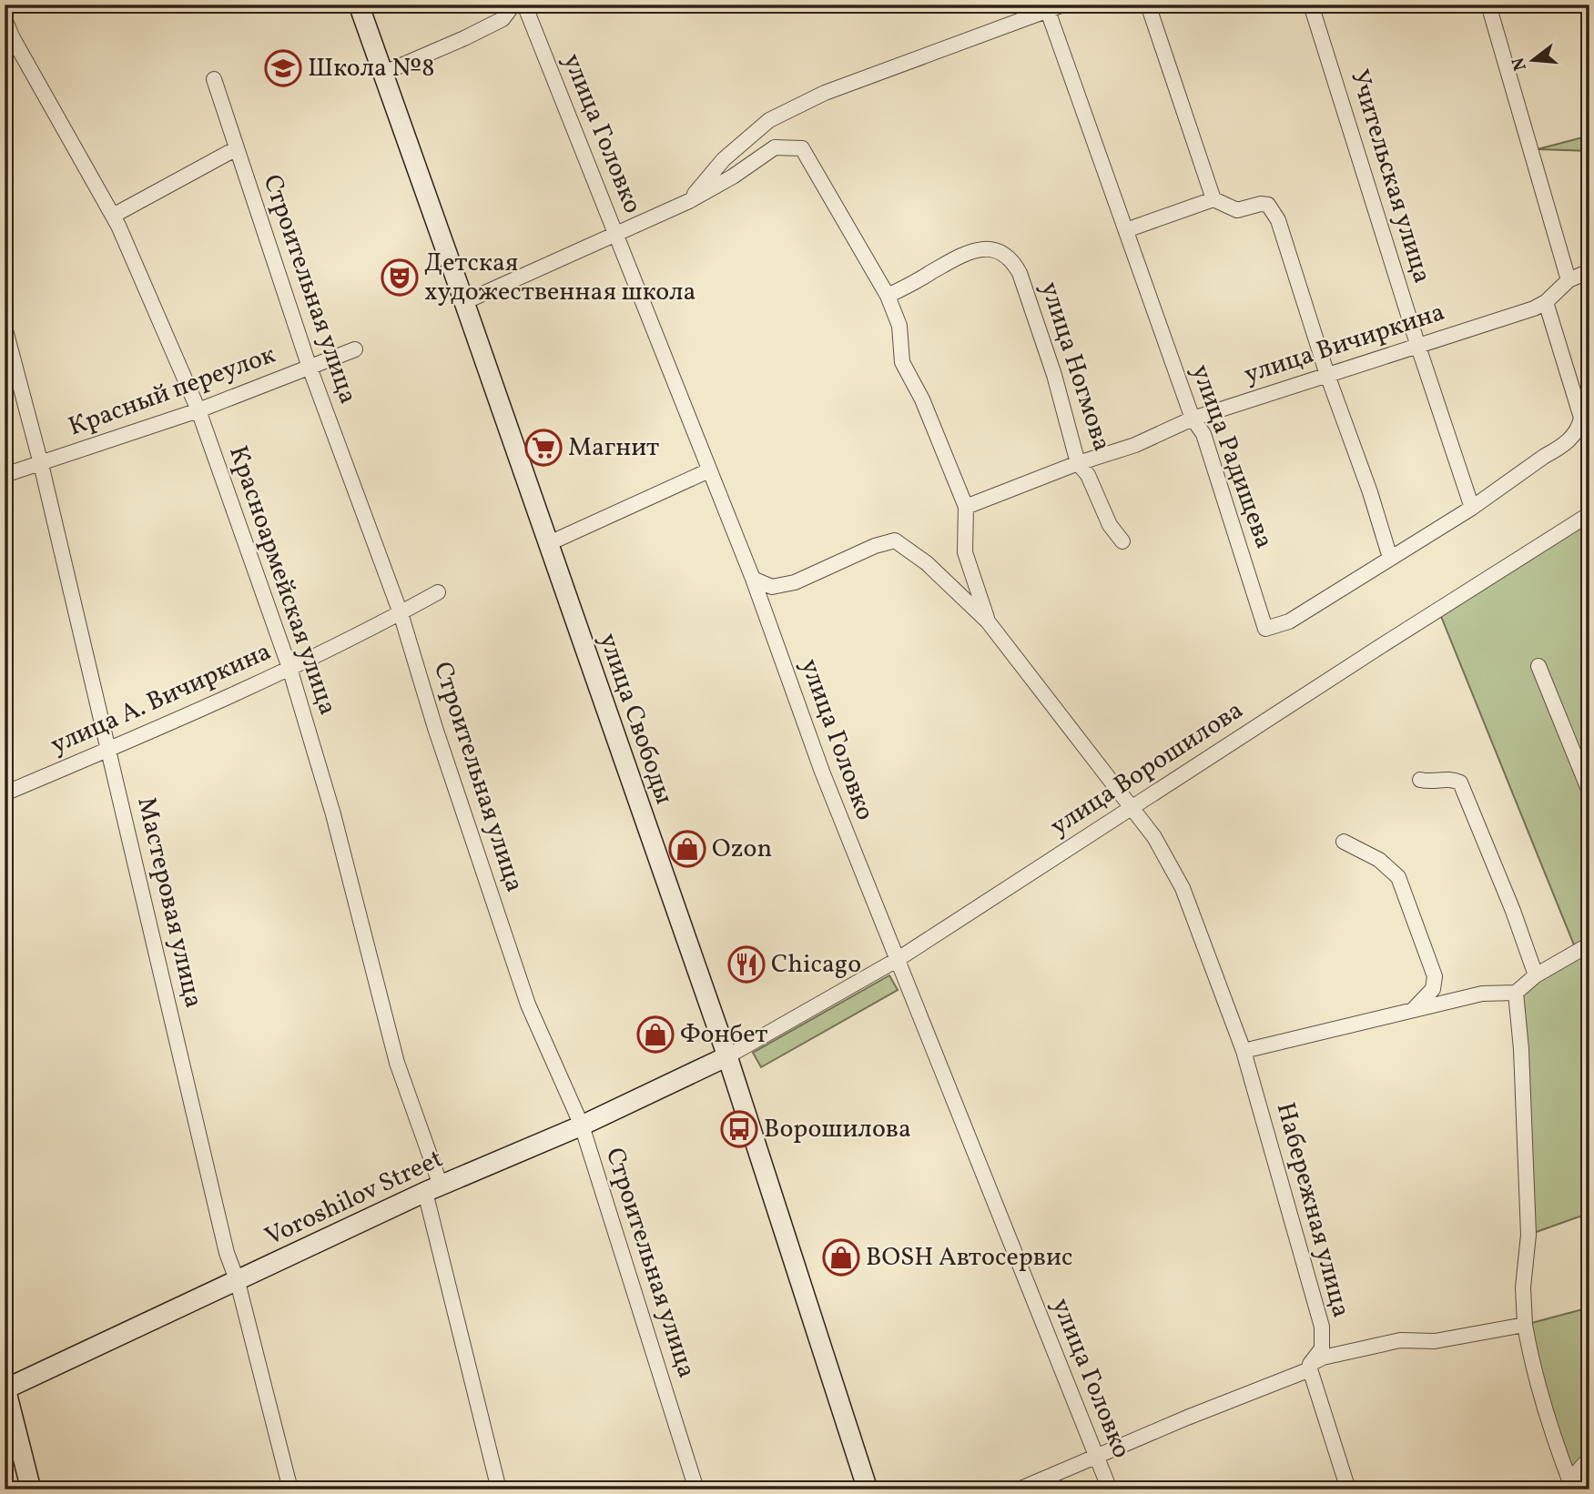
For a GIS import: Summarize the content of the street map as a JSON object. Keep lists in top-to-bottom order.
{
  "streets": {
    "main road": ["улица Свободы", "Voroshilov Street"],
    "street": [
      "улица Головко",
      "Учительская улица",
      "Строительная улица",
      "улица Вичиркина",
      "улица Ногмова",
      "Красный переулок",
      "улица Радищева",
      "Красноармейская улица",
      "улица А. Вичиркина",
      "улица Ворошилова",
      "Мастеровая улица",
      "Набережная улица"
    ]
  },
  "crossings": [
    ["улица Головко", "улица Ворошилова"],
    ["улица Головко", "Набережная улица"],
    ["Учительская улица", "улица Вичиркина"],
    ["Учительская улица", "улица Радищева"],
    ["Строительная улица", "Красный переулок"],
    ["Строительная улица", "улица А. Вичиркина"],
    ["Строительная улица", "Voroshilov Street"],
    ["улица Вичиркина", "улица Ногмова"],
    ["улица Вичиркина", "улица Радищева"],
    ["улица Вичиркина", "Набережная улица"],
    ["улица Ногмова", "Набережная улица"],
    ["Красный переулок", "Красноармейская улица"],
    ["Красный переулок", "Мастеровая улица"],
    ["Красноармейская улица", "улица А. Вичиркина"],
    ["Красноармейская улица", "Voroshilov Street"],
    ["улица А. Вичиркина", "Мастеровая улица"],
    ["улица Свободы", "улица Ворошилова"],
    ["улица Свободы", "Voroshilov Street"],
    ["улица Ворошилова", "Voroshilov Street"],
    ["улица Ворошилова", "Набережная улица"],
    ["Мастеровая улица", "Voroshilov Street"]
  ],
  "places": {
    "school or university": ["Школа №8"],
    "theatre": ["Детская художественная школа"],
    "supermarket": ["Магнит"],
    "shop": ["Ozon", "Фонбет", "BOSH Автосервис"],
    "restaurant": ["Chicago"],
    "bus stop": ["Ворошилова"]
  },
  "north": "left"
}
